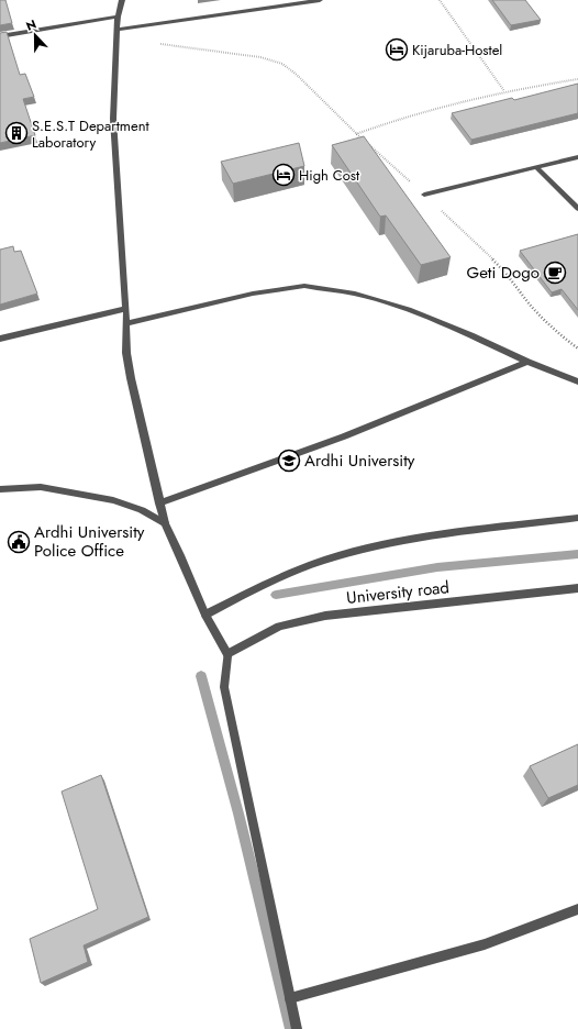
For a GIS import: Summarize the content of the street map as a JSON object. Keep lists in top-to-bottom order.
{
  "streets": {
    "street": ["University road"]
  },
  "places": {
    "hotel": ["Kijaruba-Hostel", "High Cost"],
    "building": ["S.E.S.T Department Laboratory"],
    "cafe": ["Geti Dogo"],
    "school or university": ["Ardhi University"],
    "public building": ["Ardhi University Police Office"]
  },
  "north": "top"
}
